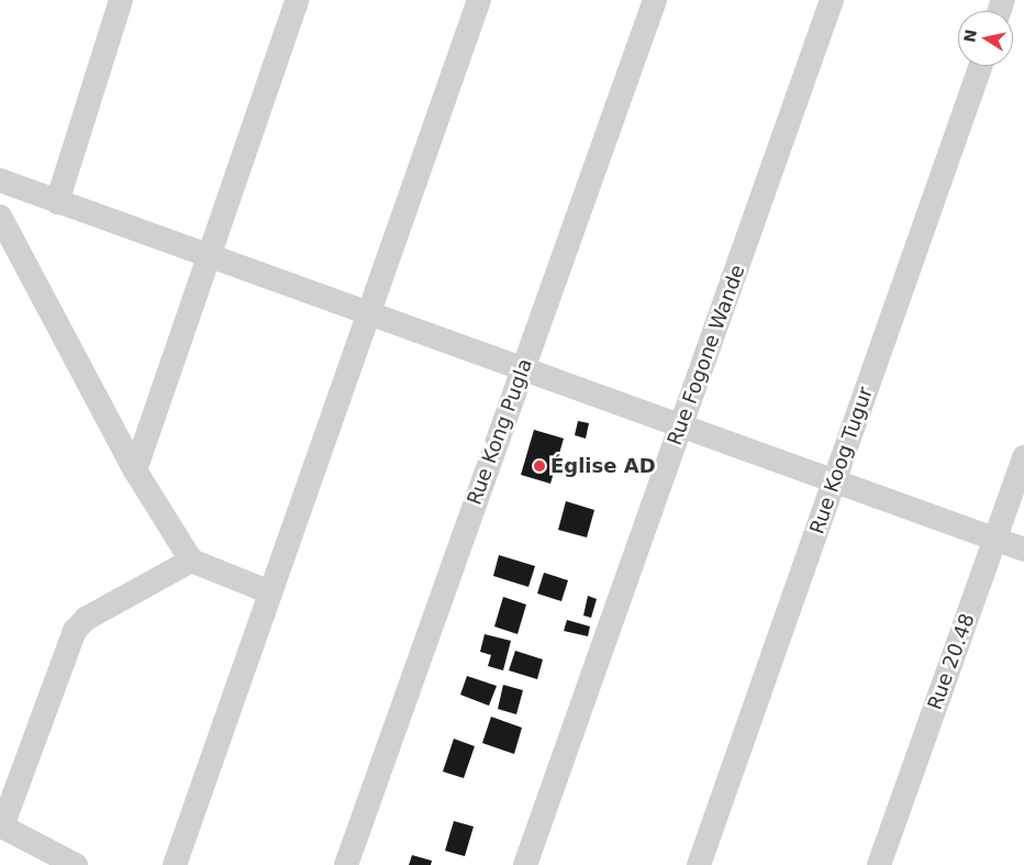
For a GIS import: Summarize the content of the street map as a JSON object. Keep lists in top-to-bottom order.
{
  "streets": {
    "street": [
      "Rue Fogone Wande",
      "Rue Kong Pugla",
      "Rue Koog Tugur",
      "Rue 20.48"
    ]
  },
  "places": ["Église AD"],
  "north": "left"
}
